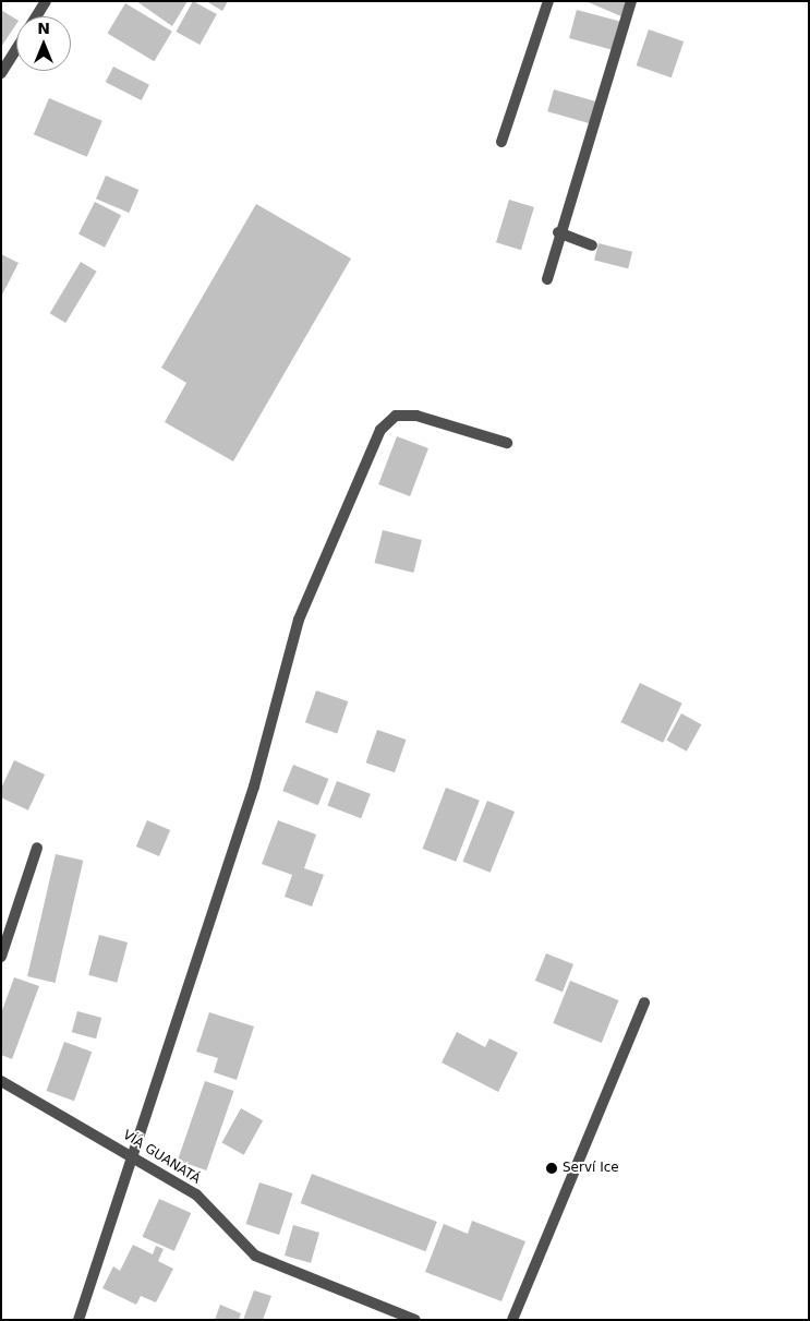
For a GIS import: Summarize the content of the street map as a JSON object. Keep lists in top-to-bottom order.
{
  "streets": {
    "street": ["VÍA GUANATÁ"]
  },
  "places": ["Serví Ice"],
  "north": "top"
}
